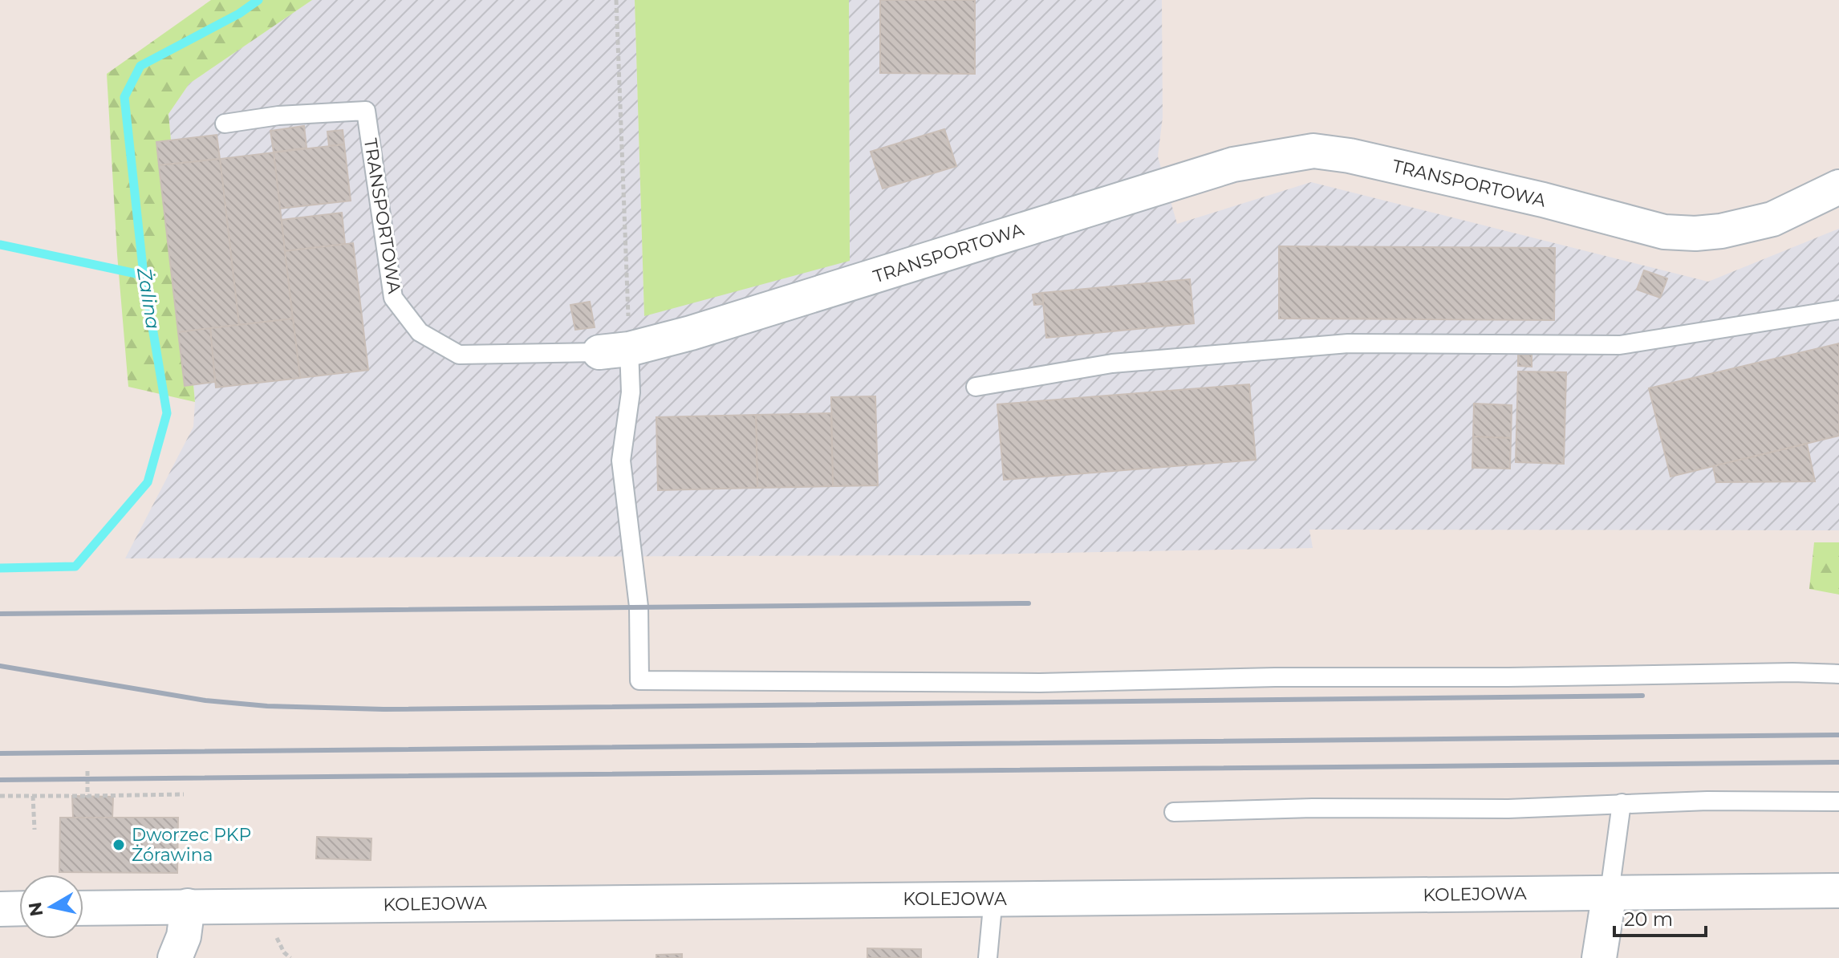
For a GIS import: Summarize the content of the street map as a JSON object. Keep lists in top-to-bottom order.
{
  "streets": {
    "street": ["TRANSPORTOWA", "KOLEJOWA"]
  },
  "water": ["Żalina"],
  "places": ["Dworzec PKP Żórawina"],
  "scale_bar": "20 m",
  "north": "left"
}
